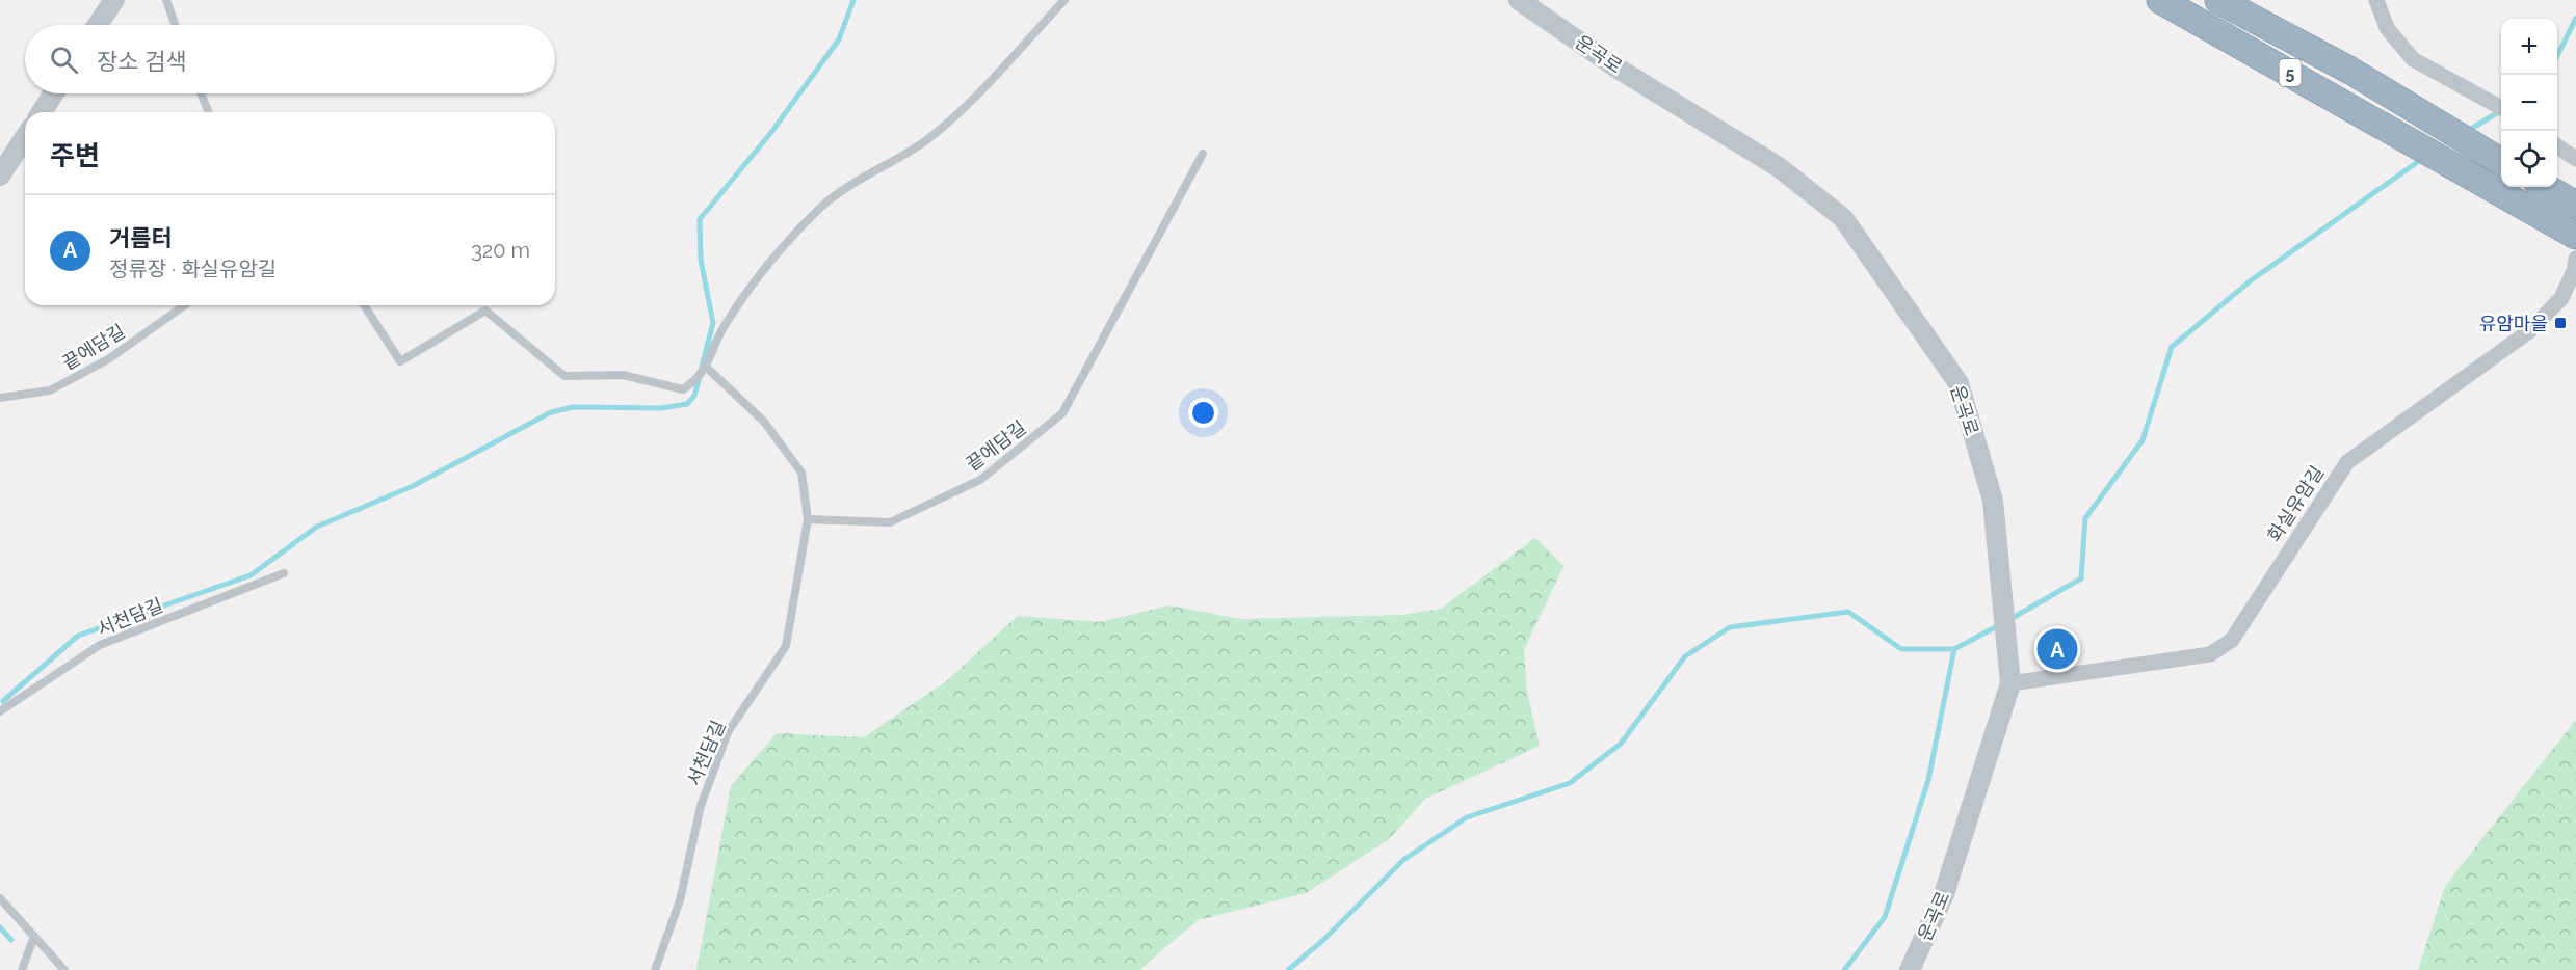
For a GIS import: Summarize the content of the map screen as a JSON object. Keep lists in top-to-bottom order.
{
  "streets": {
    "highway": ["5"],
    "street": ["운곡로", "화실유암길"],
    "lane": ["끝에담길", "서천담길"]
  },
  "crossings": [
    ["운곡로", "화실유암길"],
    ["끝에담길", "서천담길"]
  ],
  "places": {
    "transit": ["유암마을"]
  },
  "page": {
    "map_buttons": ["+", "−"],
    "search": "장소 검색",
    "heading": "주변",
    "list": [
      {
        "mark": "A",
        "name": "거름터",
        "note": "정류장 · 화실유암길",
        "value": "320 m"
      }
    ],
    "pins": "A"
  }
}
